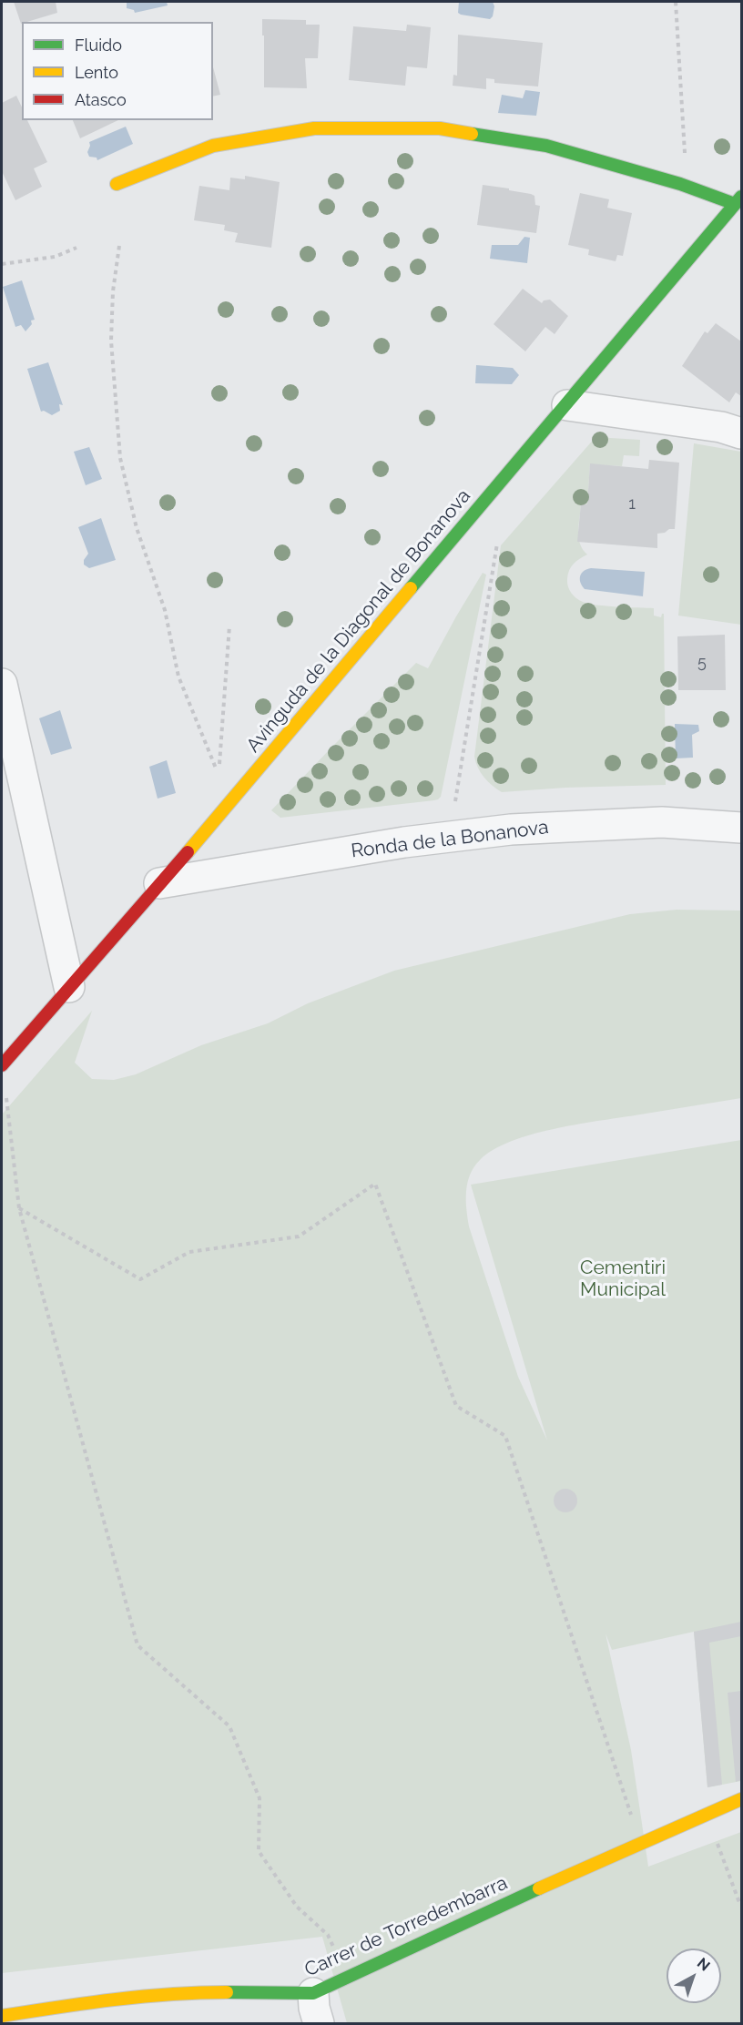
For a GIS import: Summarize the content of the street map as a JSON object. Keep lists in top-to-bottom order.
{
  "streets": {
    "street": ["Avinguda de la Diagonal de Bonanova", "Ronda de la Bonanova", "Carrer de Torredembarra"]
  },
  "crossings": [
    ["Avinguda de la Diagonal de Bonanova", "Ronda de la Bonanova"]
  ],
  "parks": ["Cementiri Municipal"],
  "house_numbers": ["1", "5"],
  "legend": ["Fluido", "Lento", "Atasco"],
  "north": "top right"
}
